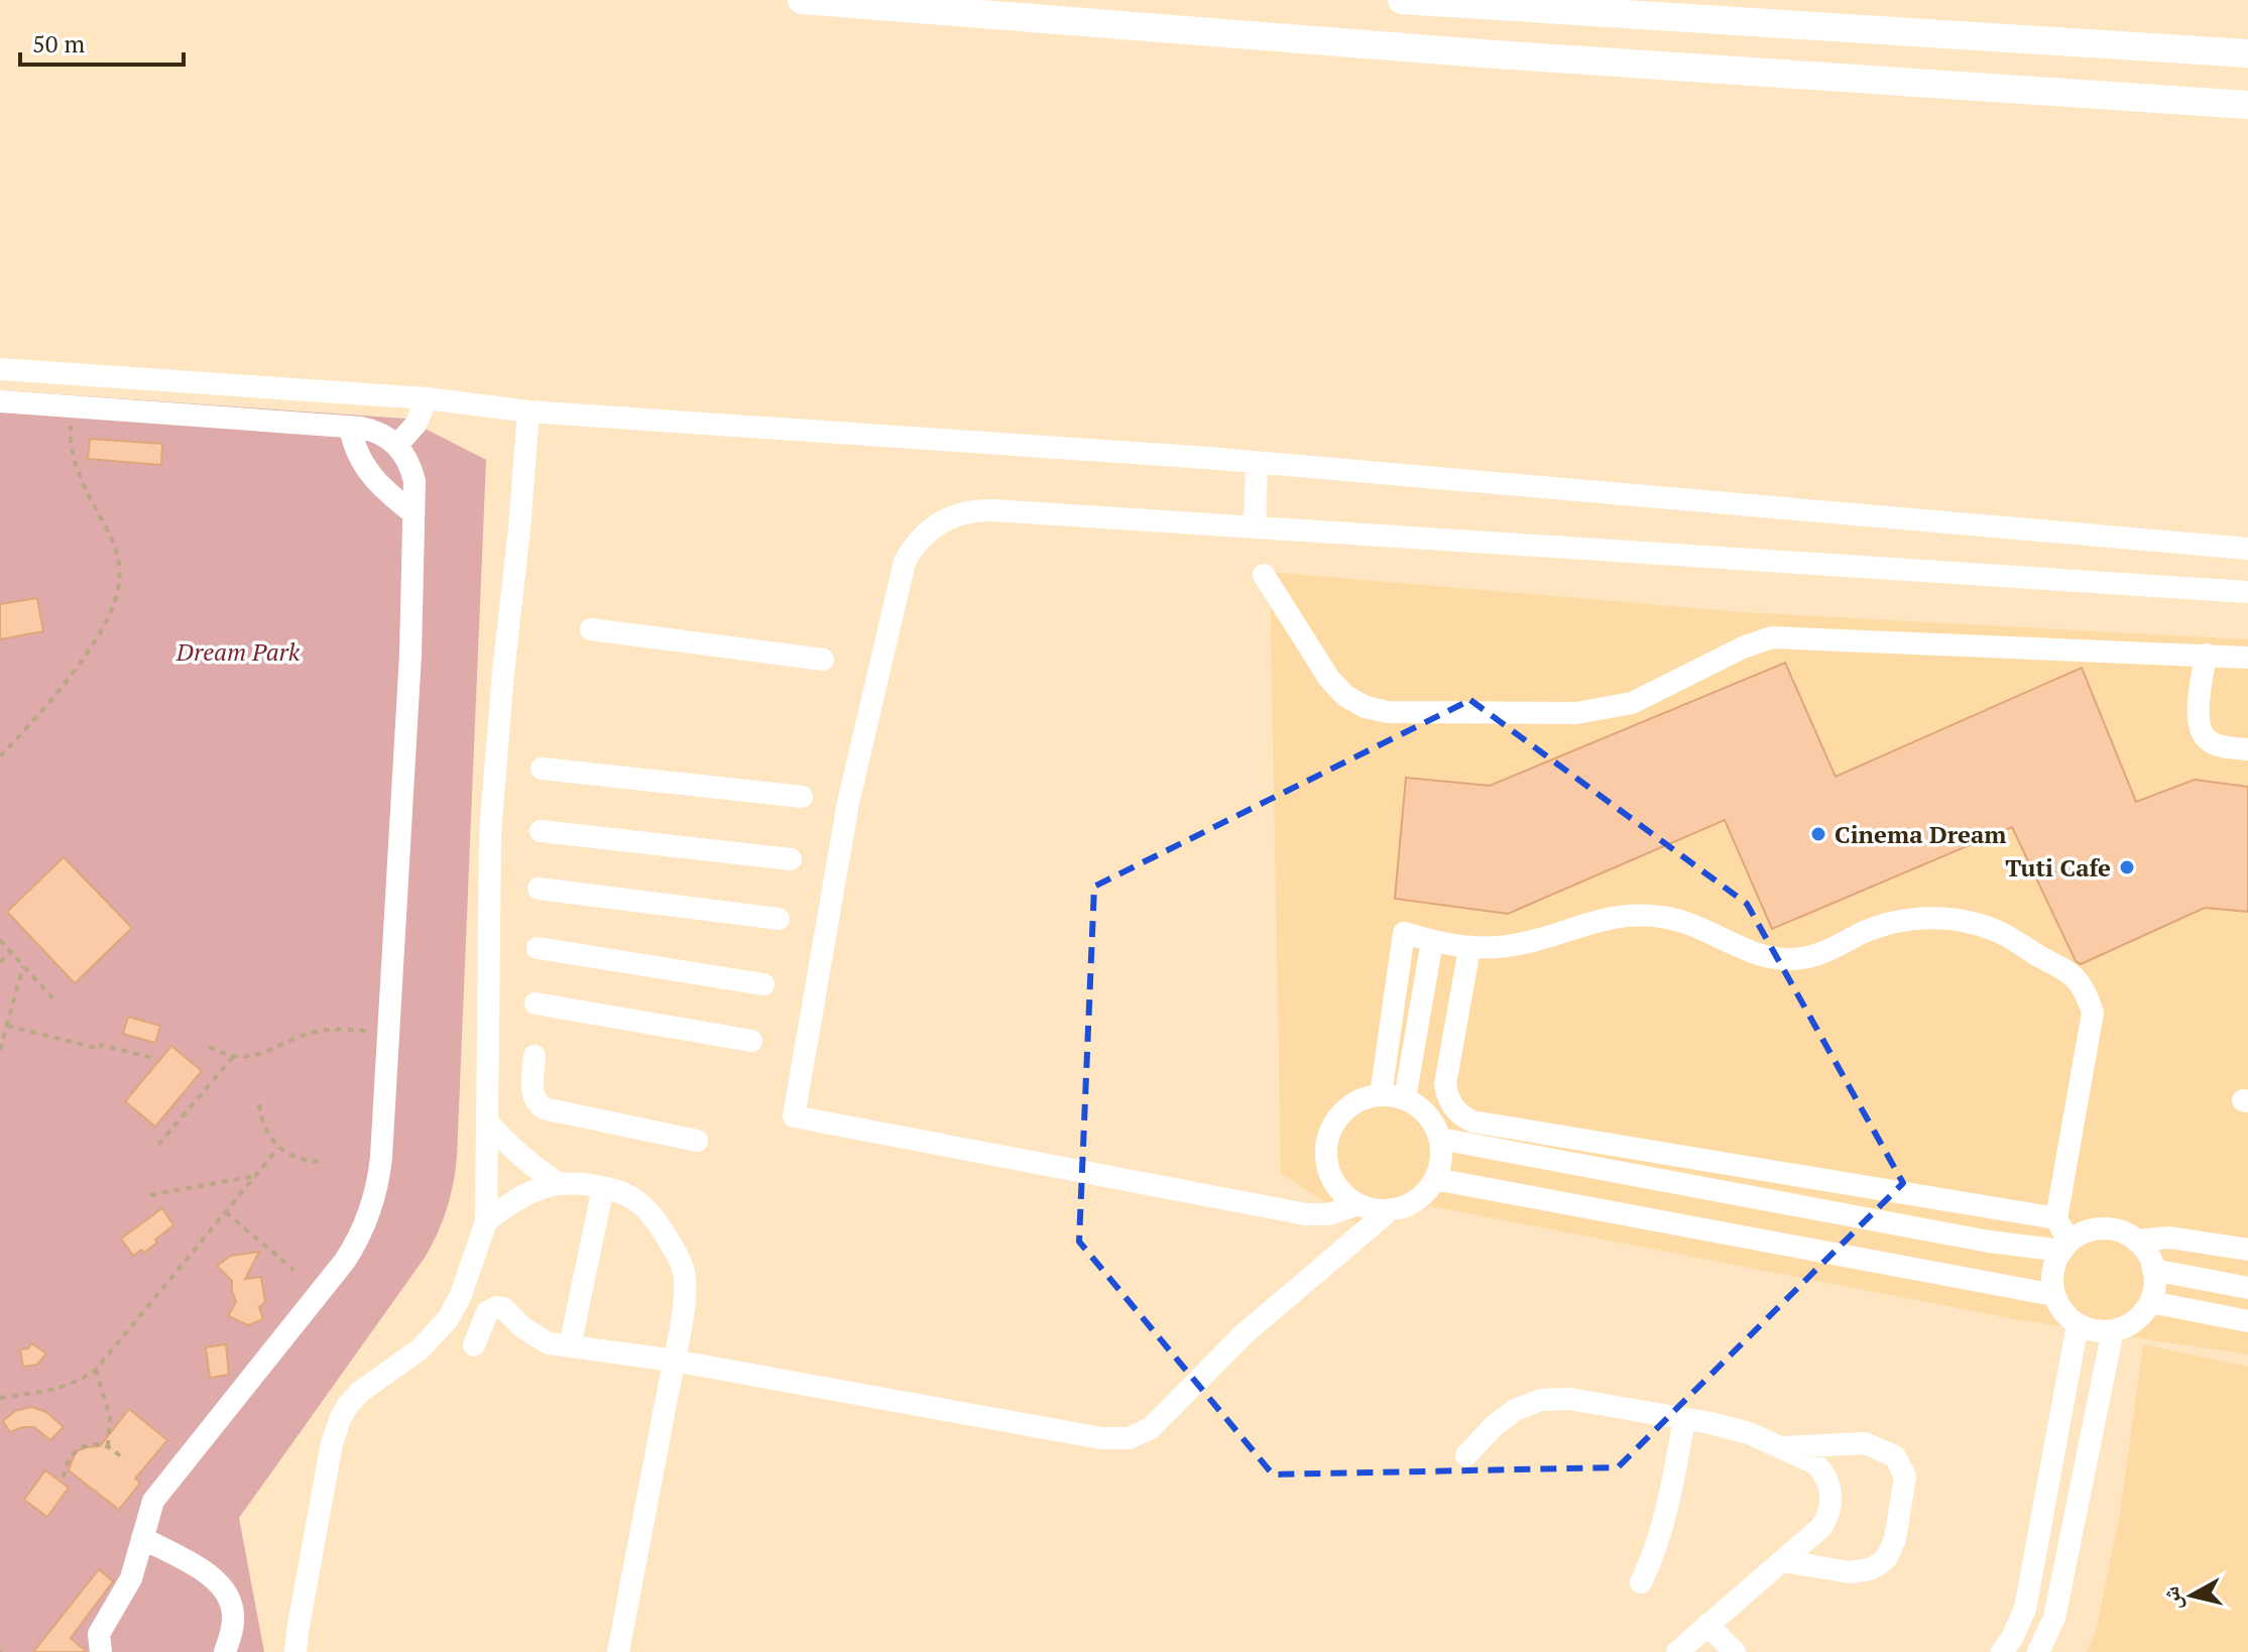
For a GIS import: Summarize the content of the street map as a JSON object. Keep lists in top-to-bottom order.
{
  "parks": ["Dream Park"],
  "places": ["Cinema Dream", "Tuti Cafe"],
  "scale_bar": "50 m",
  "north": "left"
}
